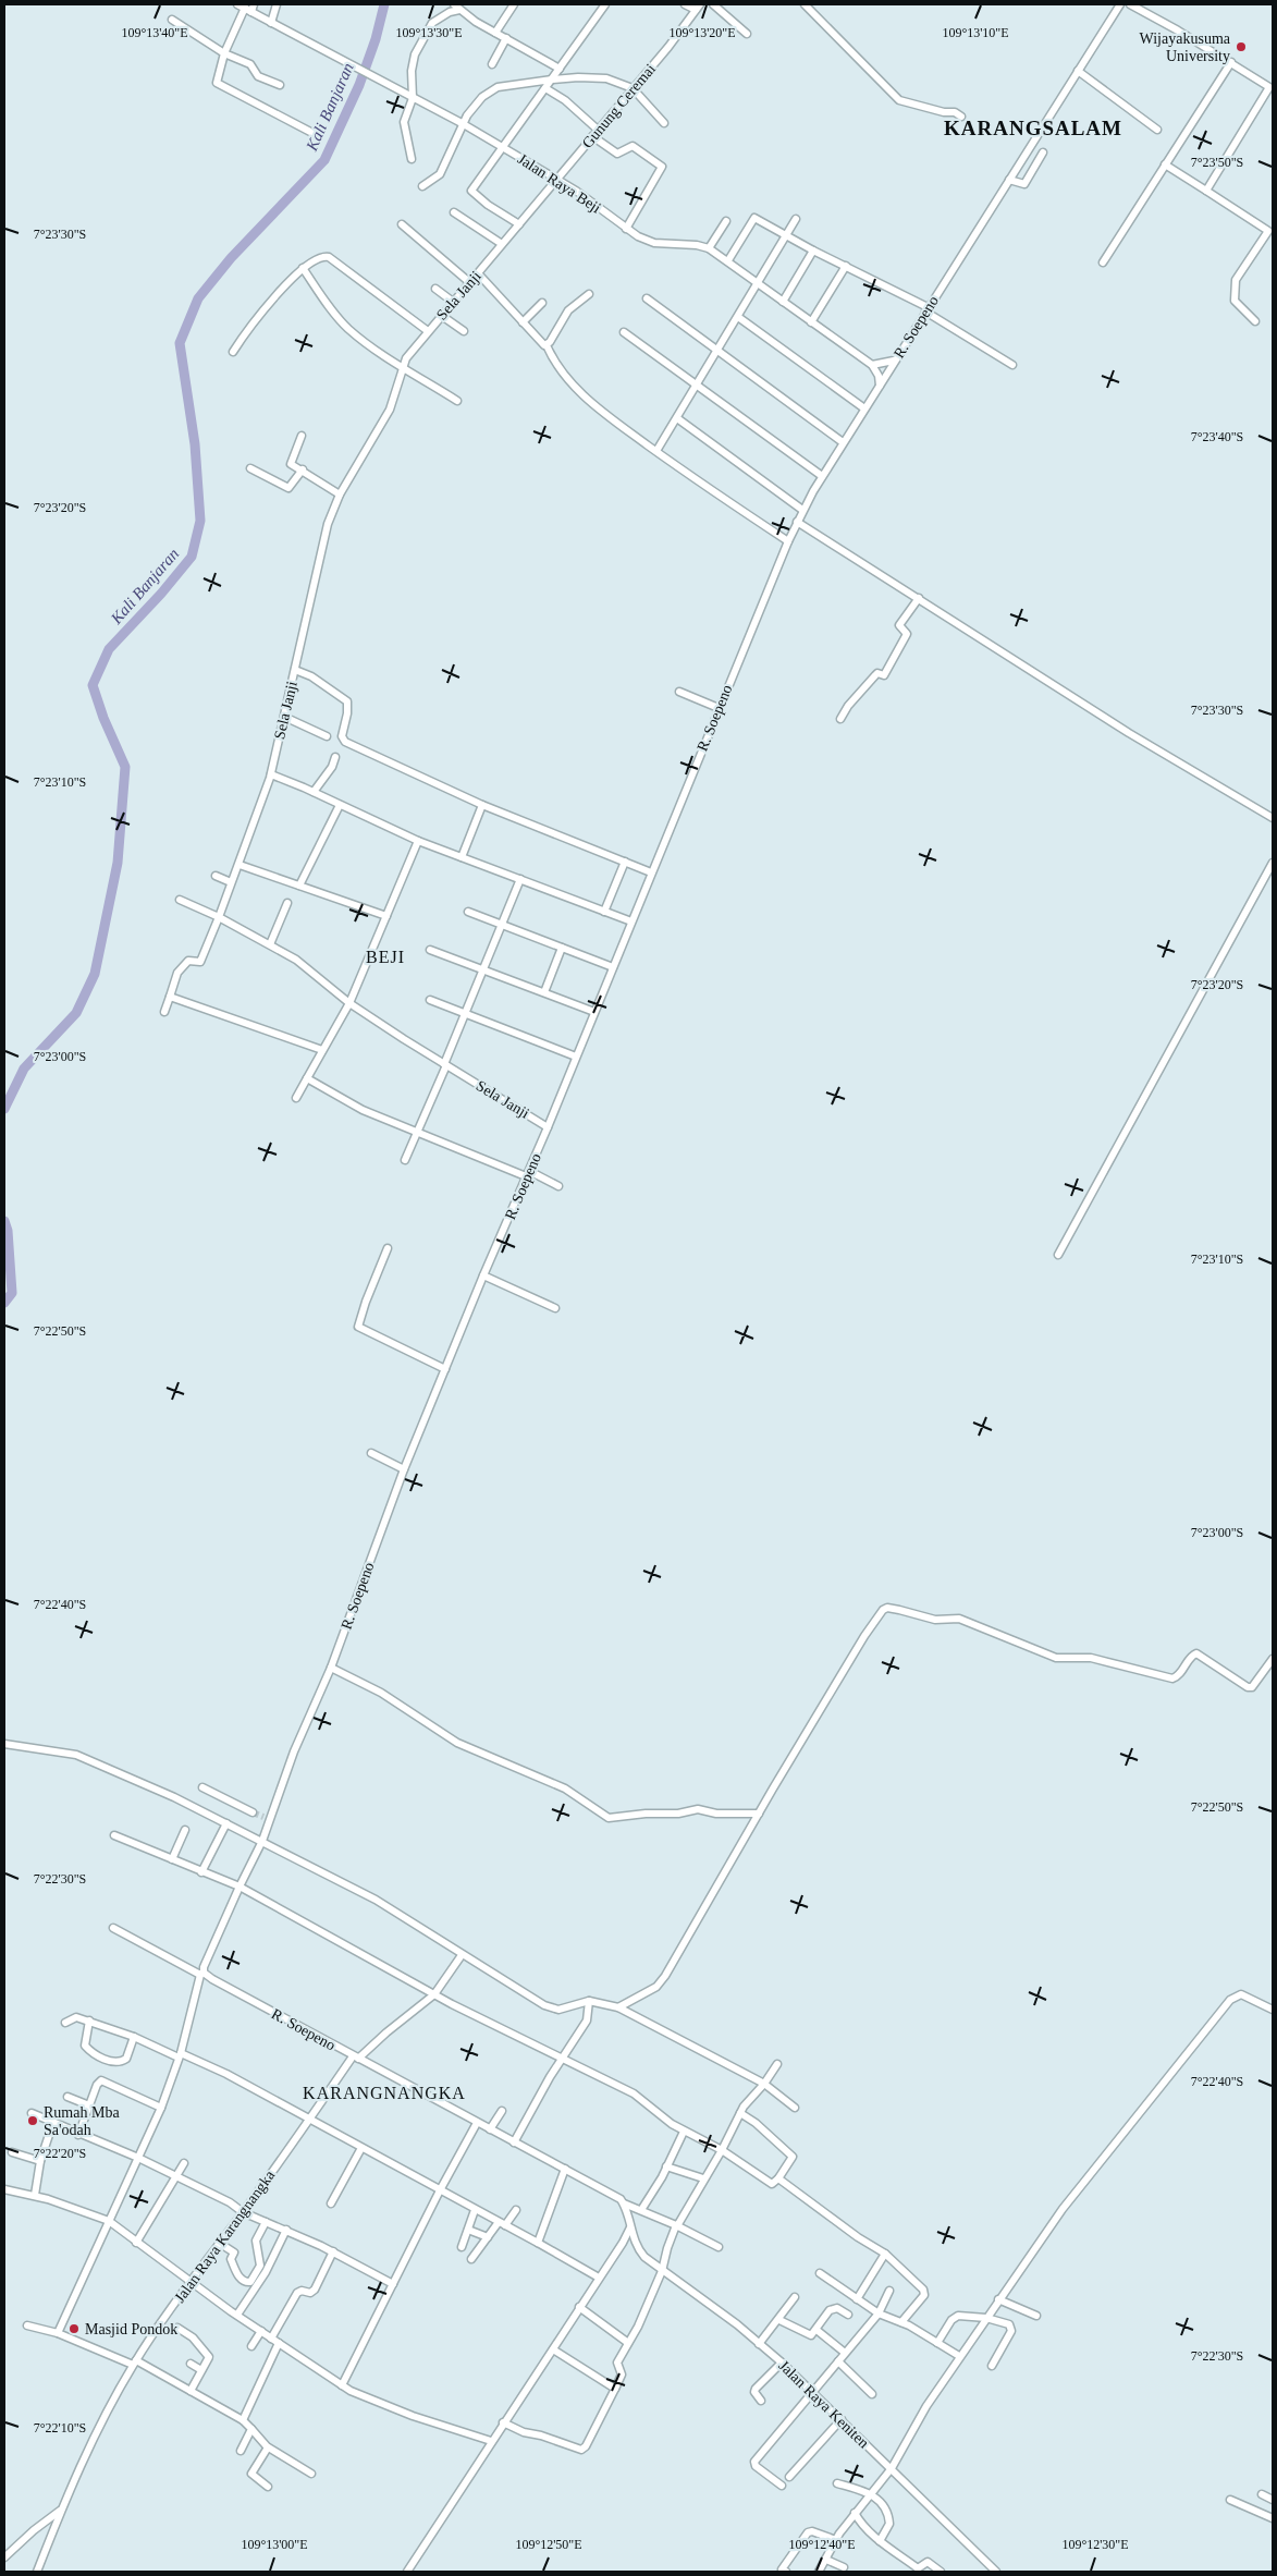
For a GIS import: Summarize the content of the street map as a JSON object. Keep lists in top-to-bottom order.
{
  "streets": {
    "street": [
      "Gunung Ceremai",
      "Jalan Raya Beji",
      "Sela Janji",
      "R. Soepeno",
      "Jalan Raya Karangnangka",
      "Jalan Raya Keniten"
    ]
  },
  "crossings": [
    ["Gunung Ceremai", "Jalan Raya Beji"],
    ["Gunung Ceremai", "Sela Janji"],
    ["Jalan Raya Beji", "Sela Janji"],
    ["Sela Janji", "R. Soepeno"],
    ["R. Soepeno", "Jalan Raya Karangnangka"]
  ],
  "districts": ["KARANGSALAM", "BEJI", "KARANGNANGKA"],
  "water": ["Kali Banjaran"],
  "places": ["Wijayakusuma University", "Rumah Mba Sa'odah", "Masjid Pondok"],
  "coordinates": [
    "109°13'10\"E",
    "109°13'40\"E",
    "109°13'30\"E",
    "109°13'20\"E",
    "7°23'50\"S",
    "7°23'30\"S",
    "7°23'40\"S",
    "7°23'20\"S",
    "7°23'10\"S",
    "7°23'00\"S",
    "7°22'50\"S",
    "7°22'40\"S",
    "7°22'30\"S",
    "7°22'20\"S",
    "7°22'10\"S",
    "109°13'00\"E",
    "109°12'50\"E",
    "109°12'40\"E",
    "109°12'30\"E"
  ]
}
